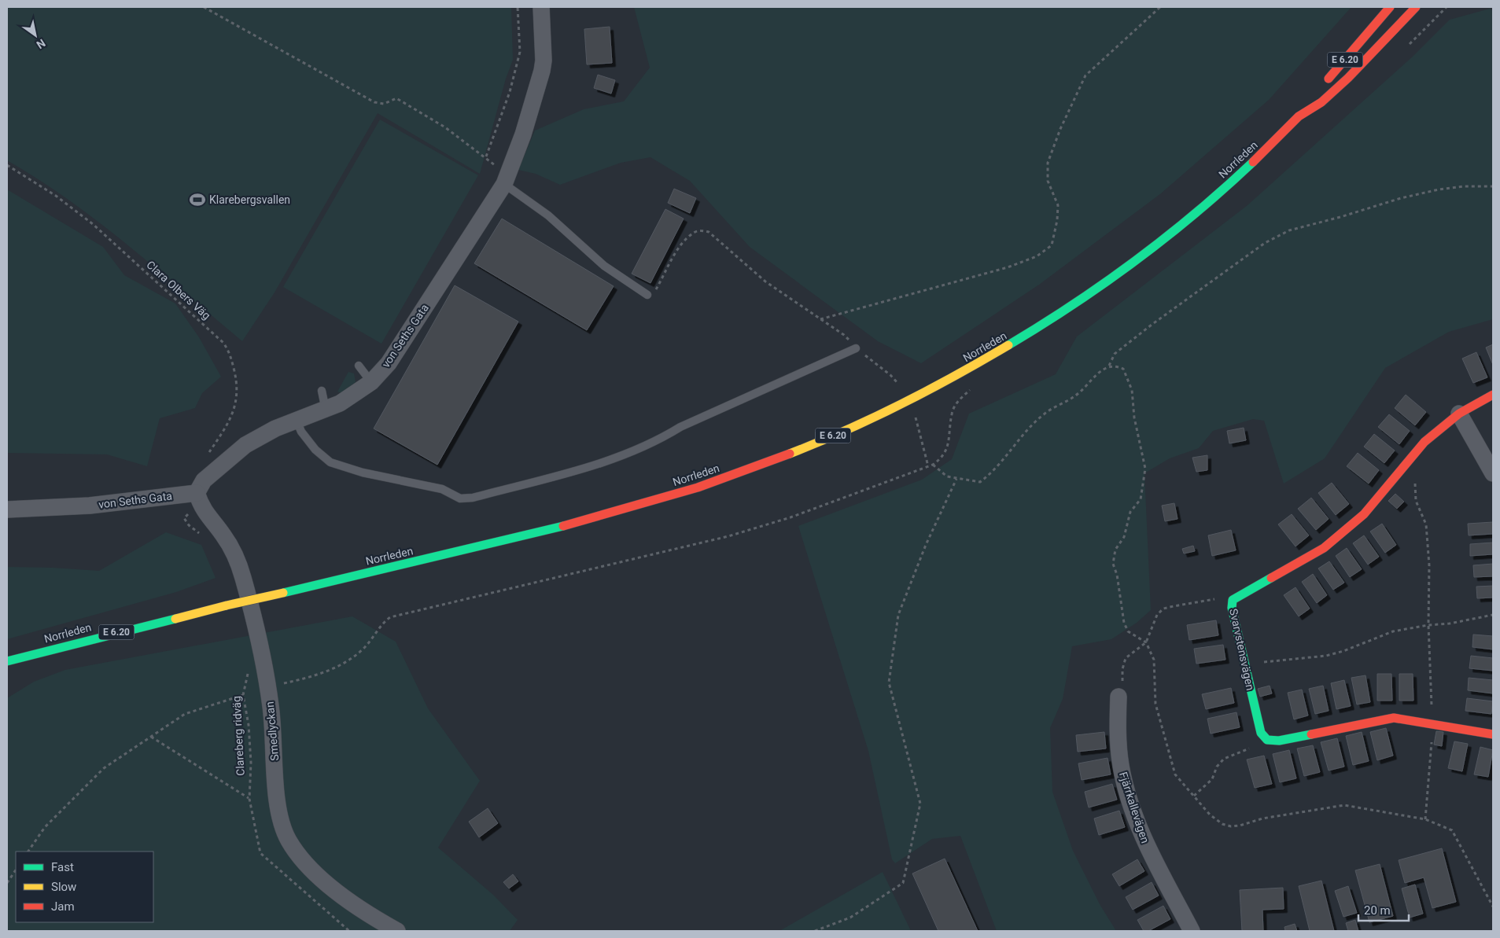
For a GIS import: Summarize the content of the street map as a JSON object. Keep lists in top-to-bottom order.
{
  "streets": {
    "main road": ["E 6.20", "Norrleden", "Svarvstensvägen"],
    "street": ["von Seths Gata", "Smedlyckan", "Fjärrkallevägen"],
    "path": ["Clara Olbers Väg", "Clareberg ridväg"]
  },
  "crossings": [
    ["Clara Olbers Väg", "von Seths Gata"],
    ["von Seths Gata", "Smedlyckan"]
  ],
  "places": {
    "sports": ["Klarebergsvallen"]
  },
  "legend": ["Fast", "Slow", "Jam"],
  "scale_bar": "20 m",
  "north": "bottom right"
}
